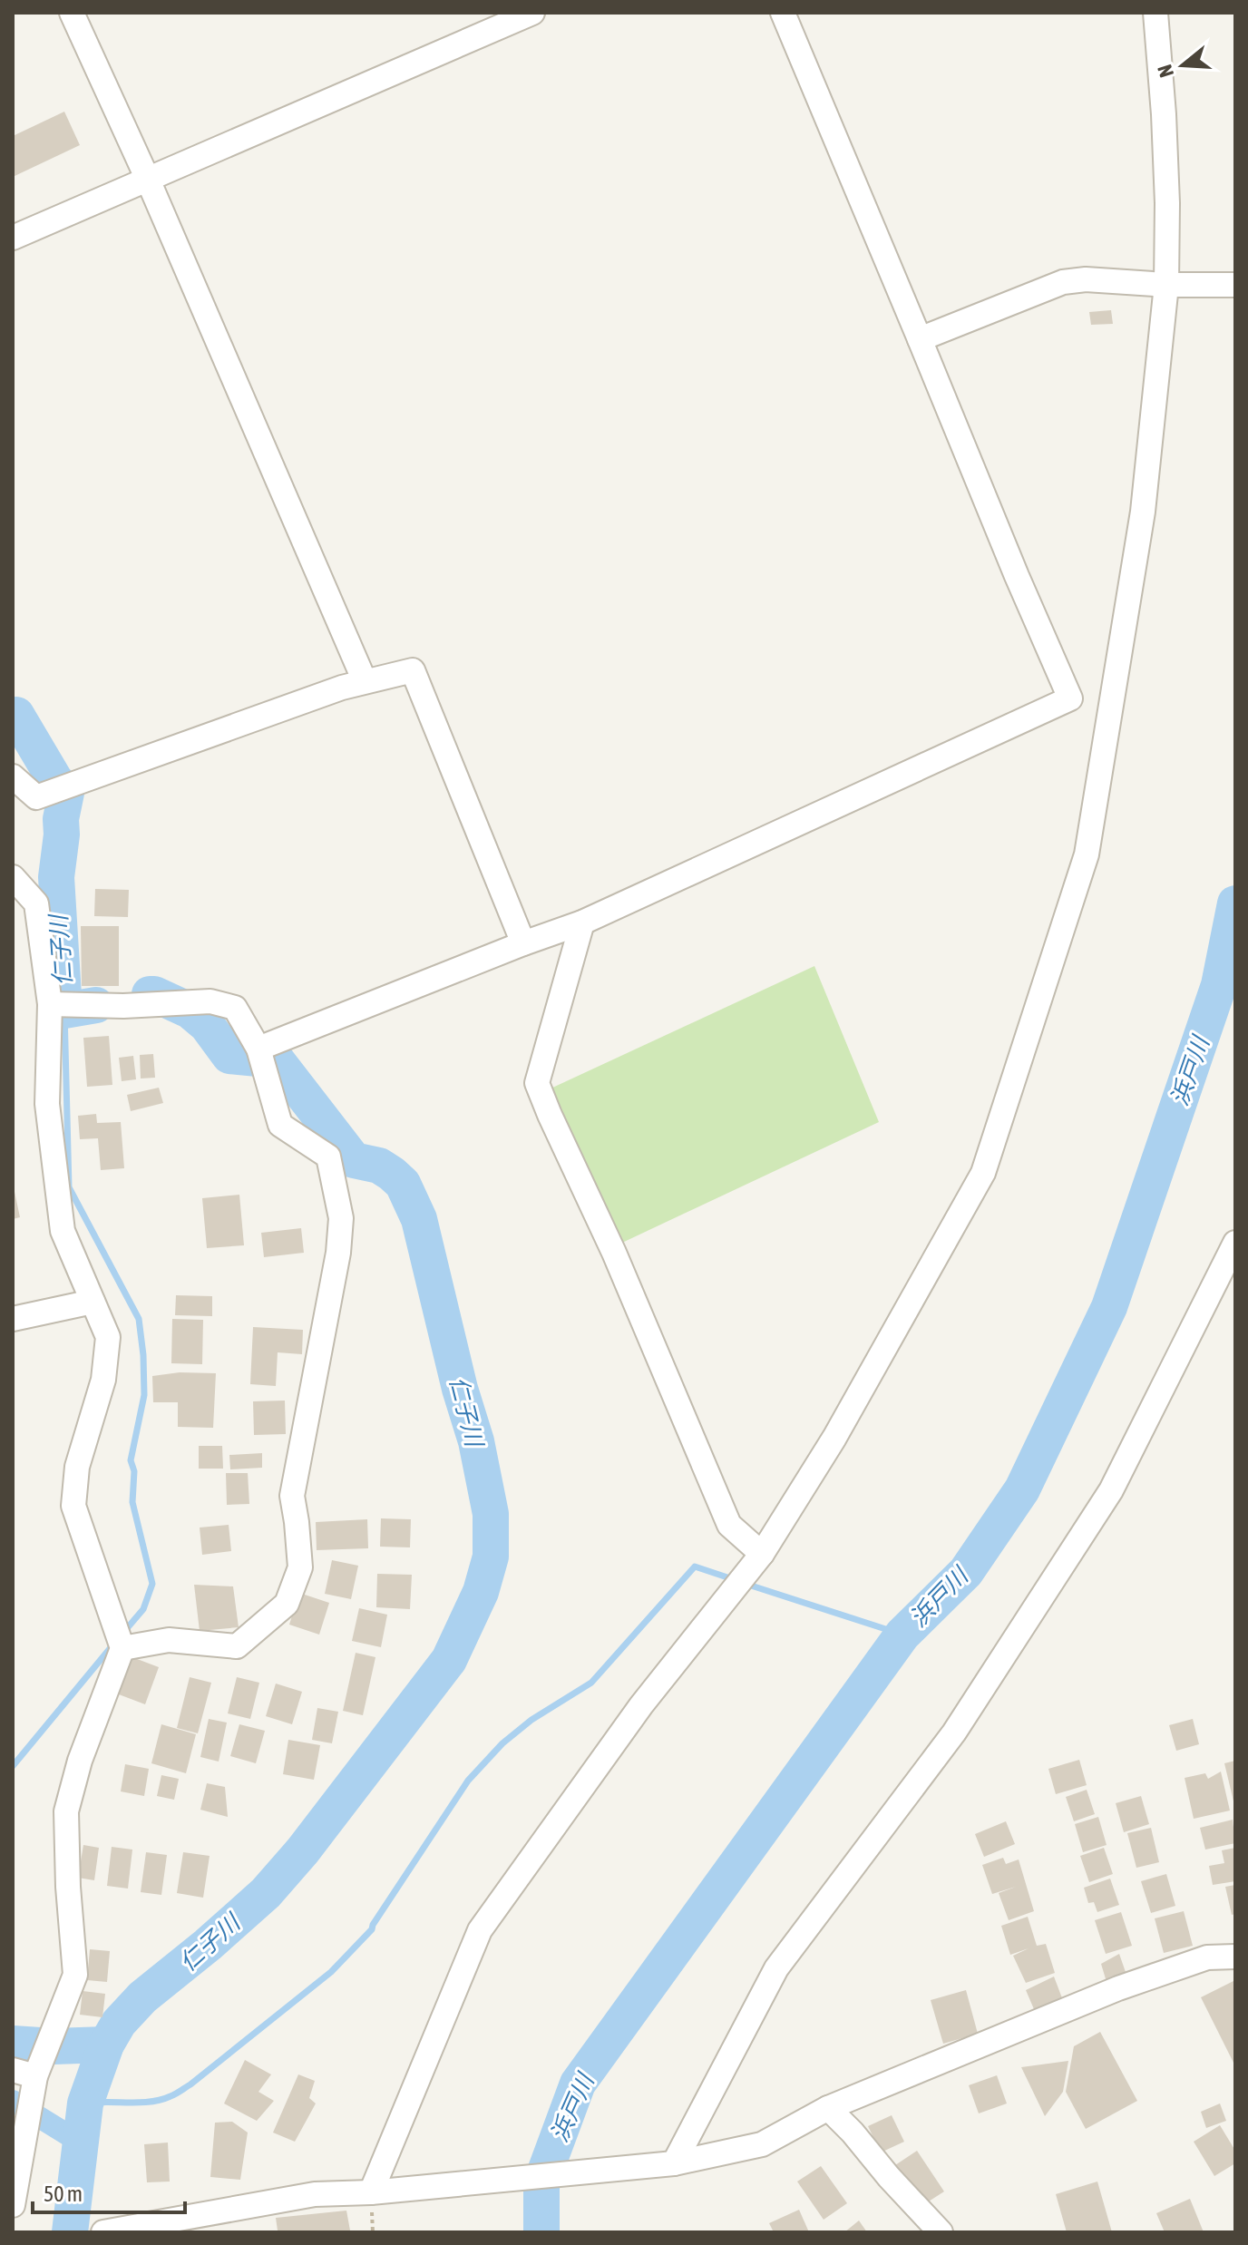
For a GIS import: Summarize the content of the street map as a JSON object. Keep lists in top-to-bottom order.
{
  "water": ["仁子川", "浜戸川"],
  "scale_bar": "50 m",
  "north": "left"
}
